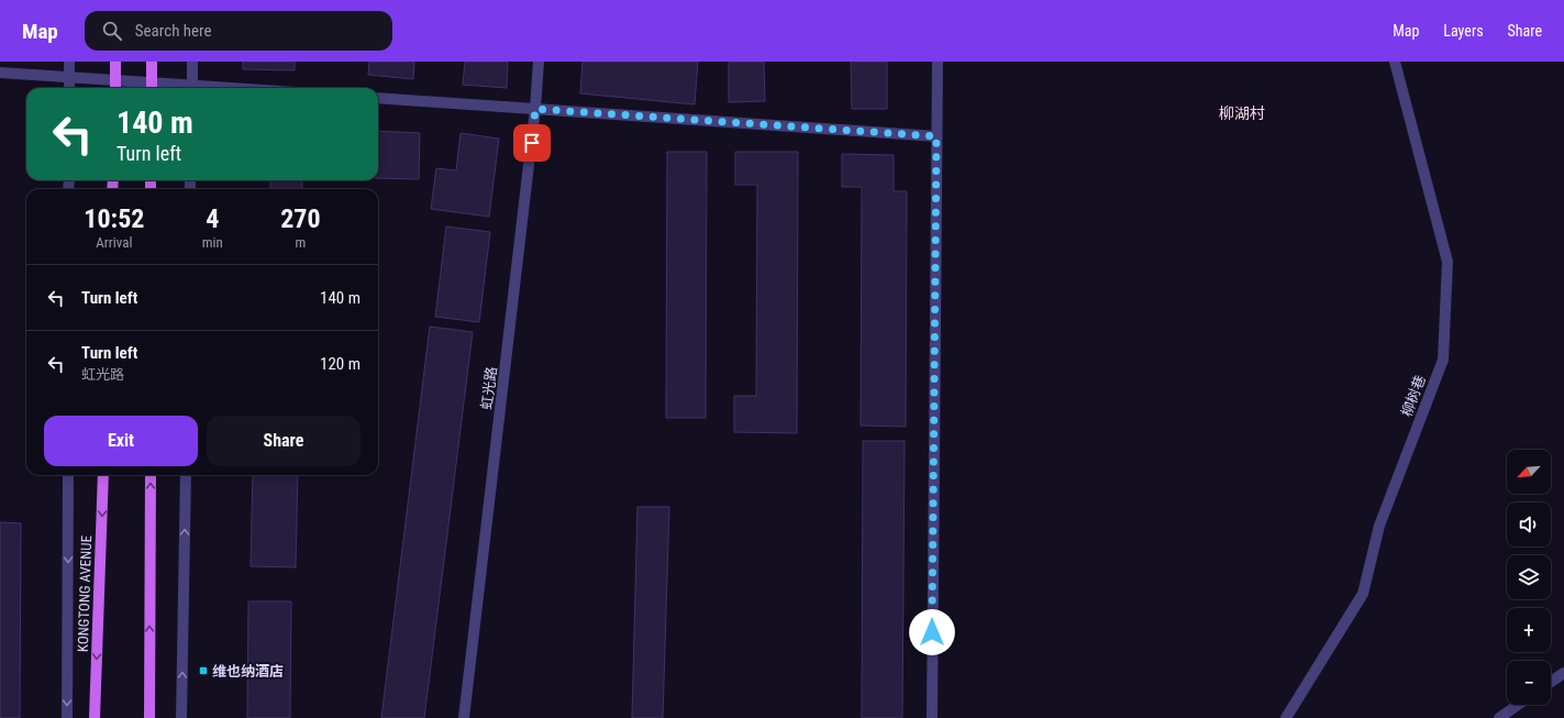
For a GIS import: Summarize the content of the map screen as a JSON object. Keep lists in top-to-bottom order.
{
  "streets": {
    "main road": ["KONGTONG AVENUE"],
    "street": ["虹光路", "柳树巷"]
  },
  "districts": ["柳湖村"],
  "places": {
    "transit": ["维也纳酒店"]
  },
  "north": "bottom left",
  "page": {
    "header": "Map",
    "search": "Search here",
    "nav": ["Map", "Layers", "Share"],
    "turn": ["140 m", "Turn left"],
    "eta": [
      "10:52",
      "Arrival",
      "4",
      "min",
      "270",
      "m"
    ],
    "list": [
      {
        "name": "Turn left",
        "value": "140 m"
      },
      {
        "name": "Turn left",
        "note": "虹光路",
        "value": "120 m"
      }
    ],
    "buttons": ["Exit", "Share"],
    "map_buttons": ["+", "−"]
  }
}
